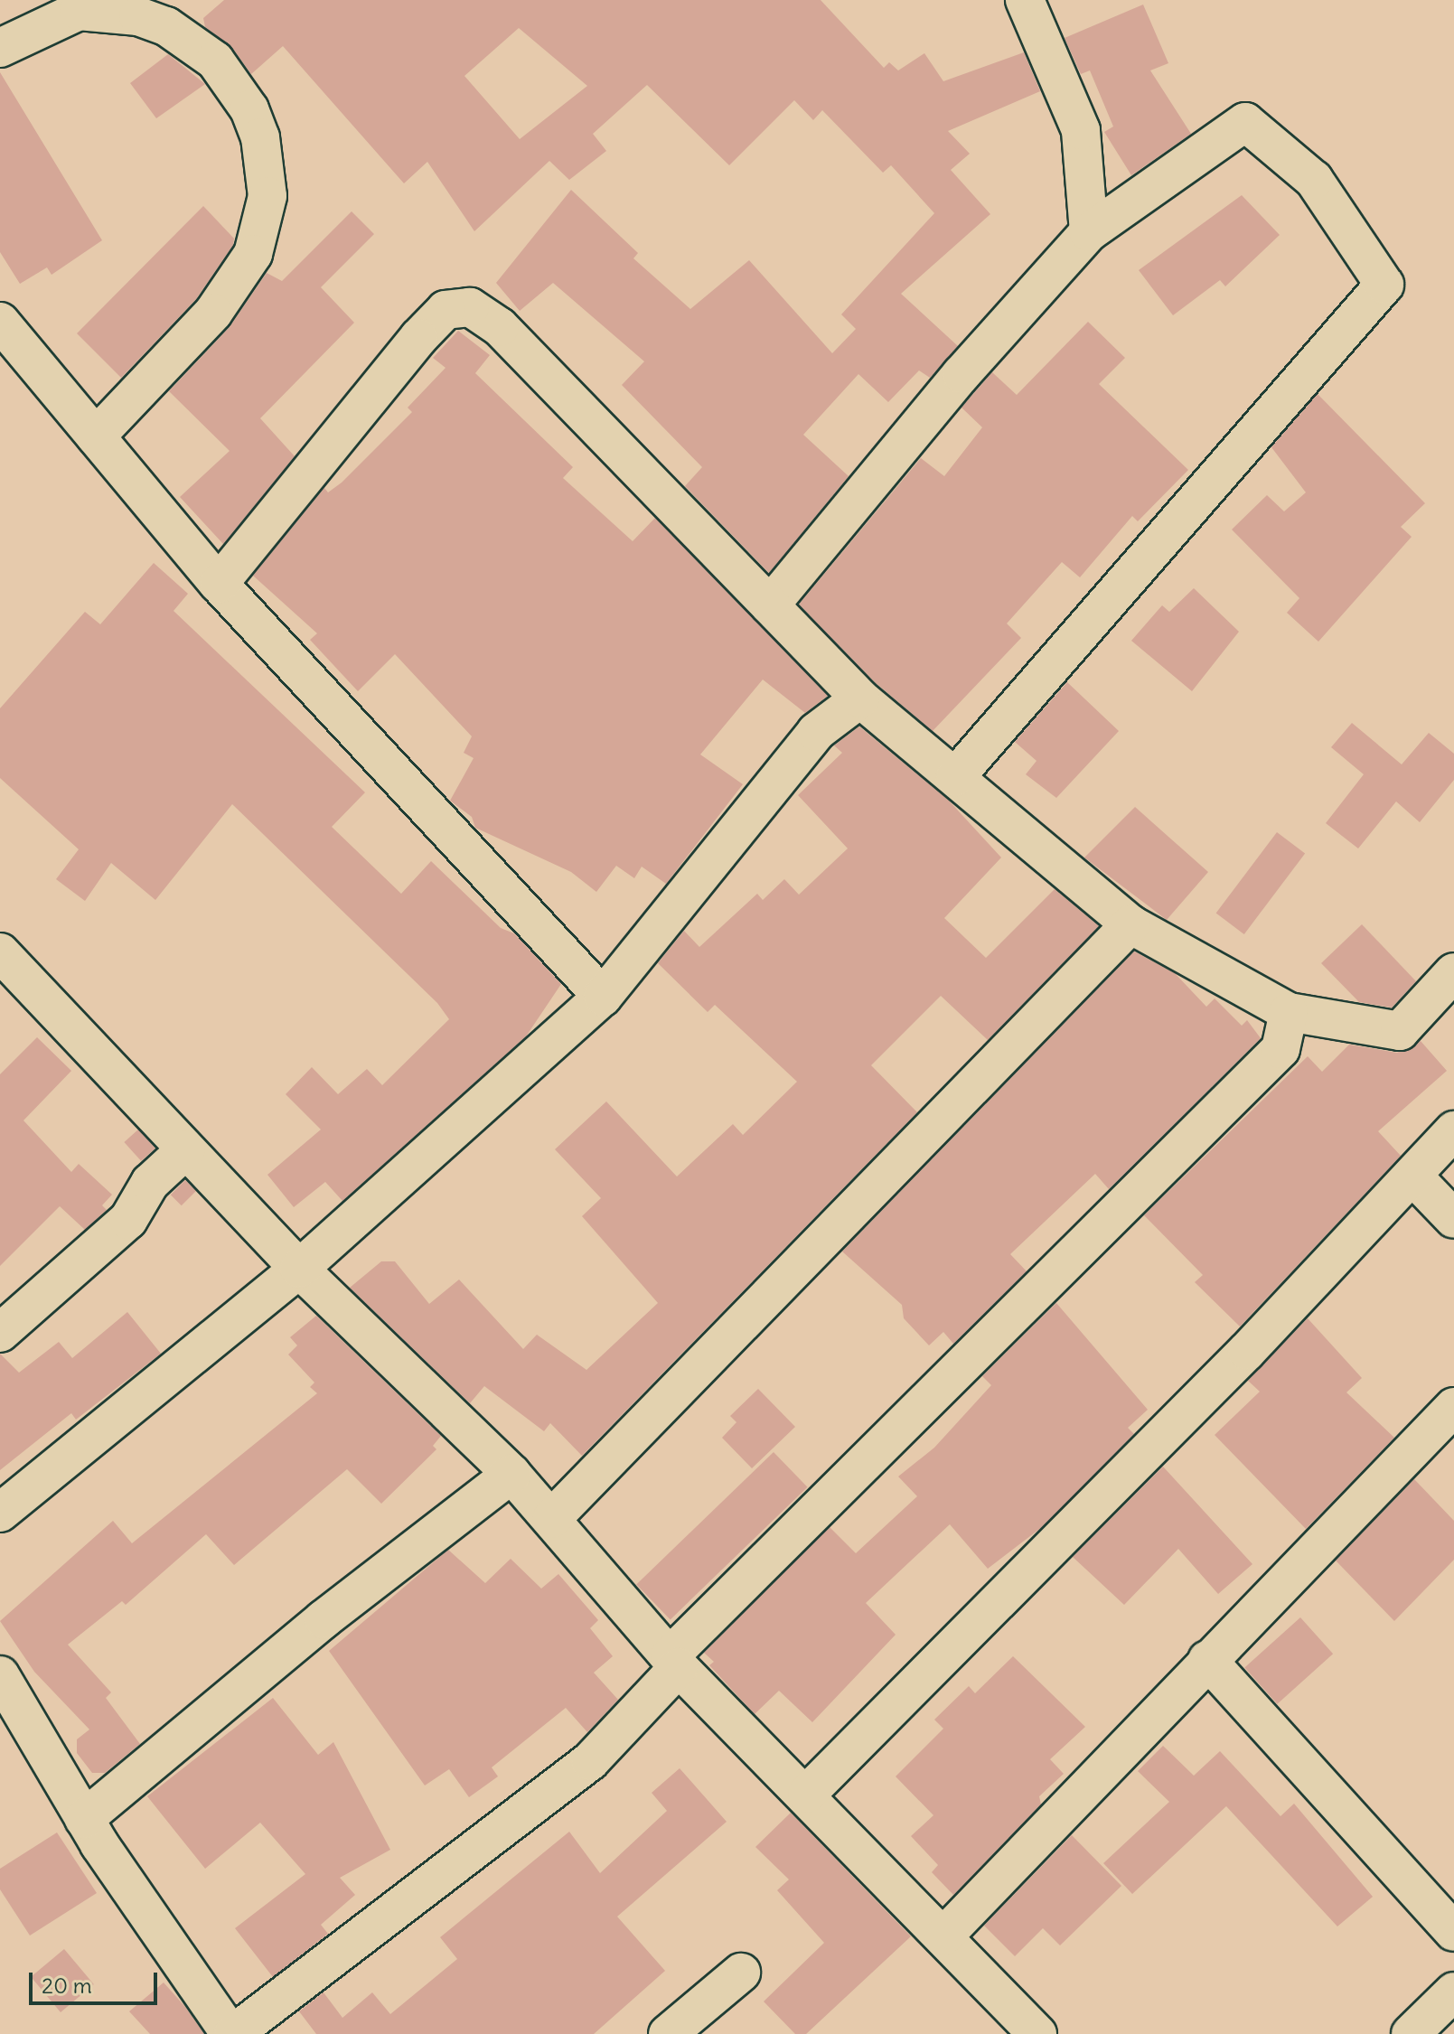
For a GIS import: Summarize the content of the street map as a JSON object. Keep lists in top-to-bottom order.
{
  "scale_bar": "20 m"
}
